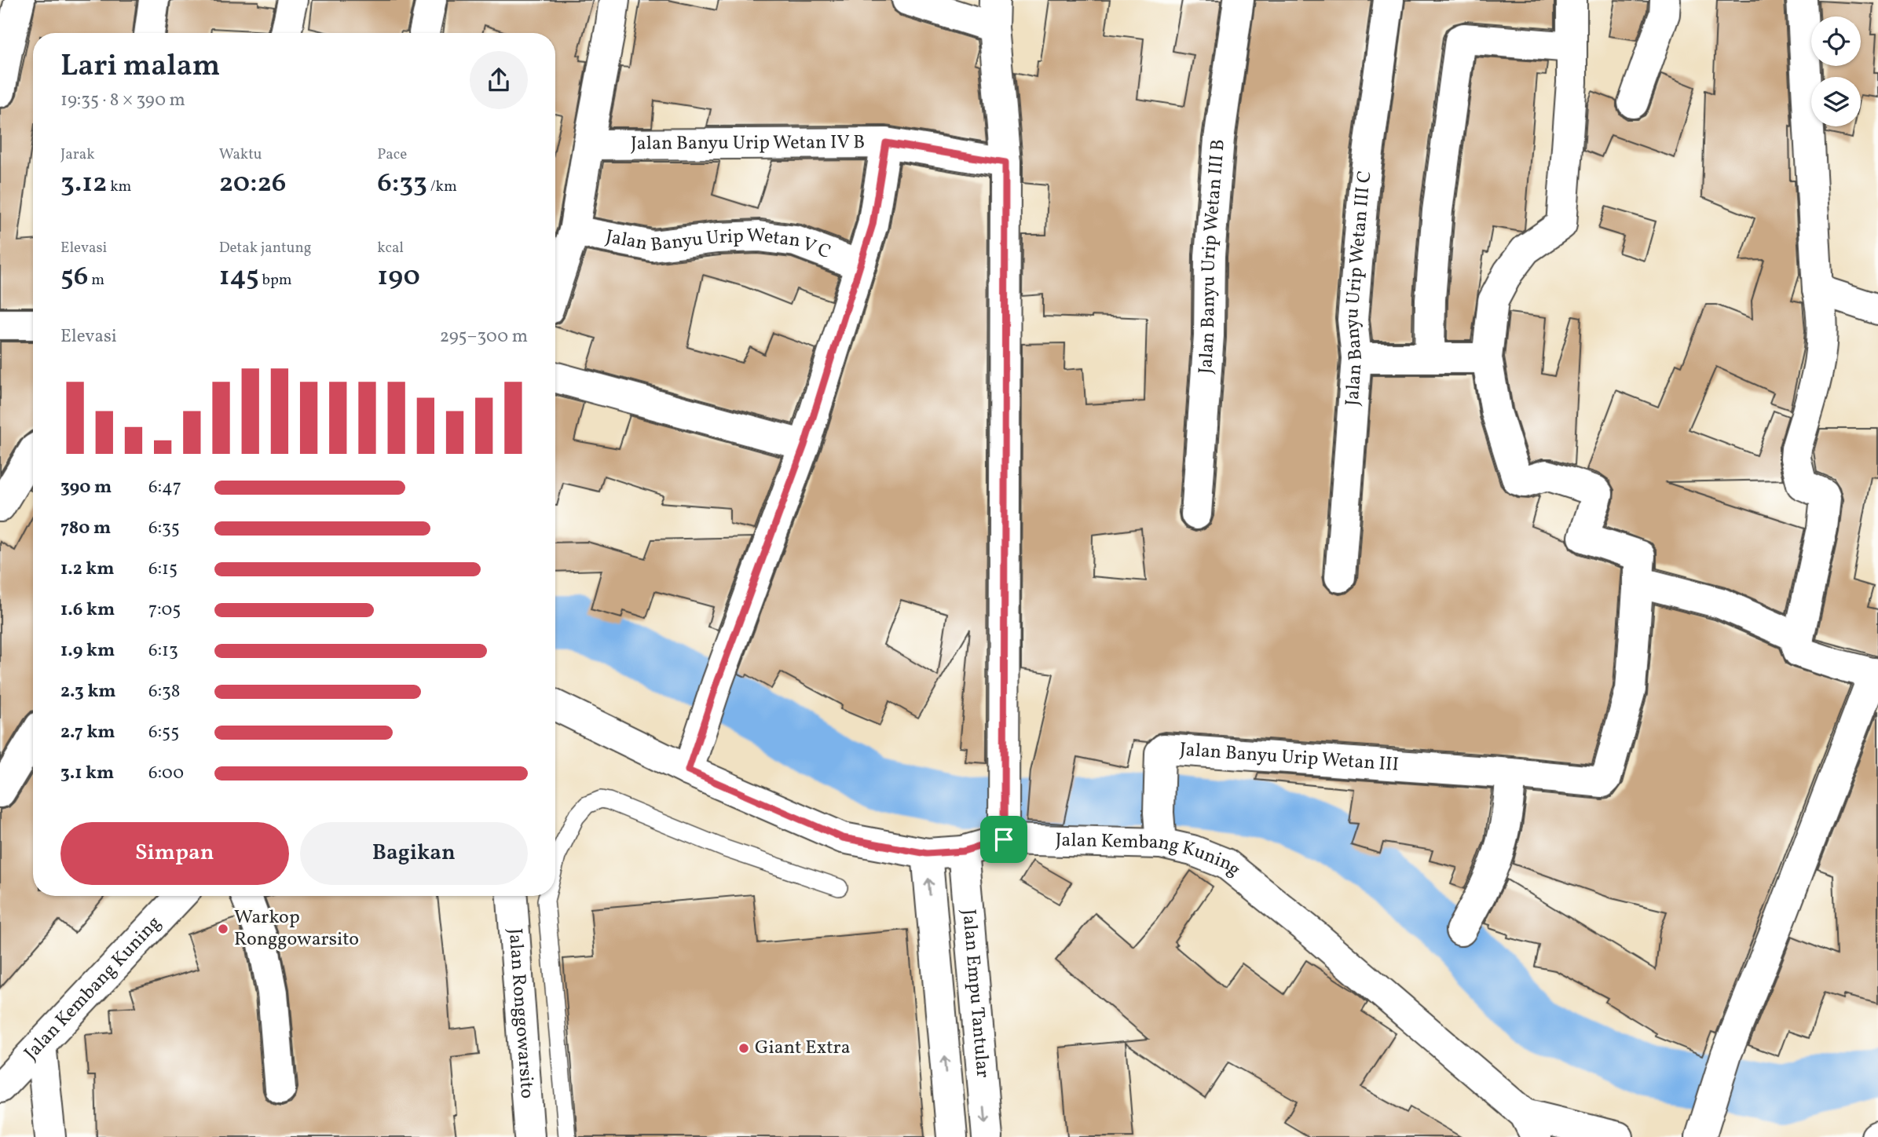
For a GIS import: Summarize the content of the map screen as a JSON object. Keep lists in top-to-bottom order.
{
  "streets": {
    "street": [
      "Jalan Banyu Urip Wetan IV B",
      "Jalan Banyu Urip Wetan V C",
      "Jalan Banyu Urip Wetan III B",
      "Jalan Banyu Urip Wetan III C",
      "Jalan Banyu Urip Wetan III",
      "Jalan Kembang Kuning",
      "Jalan Empu Tantular",
      "Jalan Ronggowarsito"
    ]
  },
  "crossings": [
    ["Jalan Banyu Urip Wetan III", "Jalan Kembang Kuning"],
    ["Jalan Kembang Kuning", "Jalan Empu Tantular"]
  ],
  "places": ["Warkop Ronggowarsito", "Giant Extra"],
  "page": {
    "heading": ["Lari malam", "19:35 · 8 × 390 m"],
    "stats": [
      ["Jarak", "3.12 km"],
      ["Waktu", "20:26"],
      ["Pace", "6:33 /km"],
      ["Elevasi", "56 m"],
      ["Detak jantung", "145 bpm"],
      ["kcal", "190"]
    ],
    "chart": ["Elevasi", "295–300 m"],
    "list": [
      {
        "name": "390 m",
        "note": "6:47"
      },
      {
        "name": "780 m",
        "note": "6:35"
      },
      {
        "name": "1.2 km",
        "note": "6:15"
      },
      {
        "name": "1.6 km",
        "note": "7:05"
      },
      {
        "name": "1.9 km",
        "note": "6:13"
      },
      {
        "name": "2.3 km",
        "note": "6:38"
      },
      {
        "name": "2.7 km",
        "note": "6:55"
      },
      {
        "name": "3.1 km",
        "note": "6:00"
      }
    ],
    "buttons": ["Simpan", "Bagikan"]
  }
}
